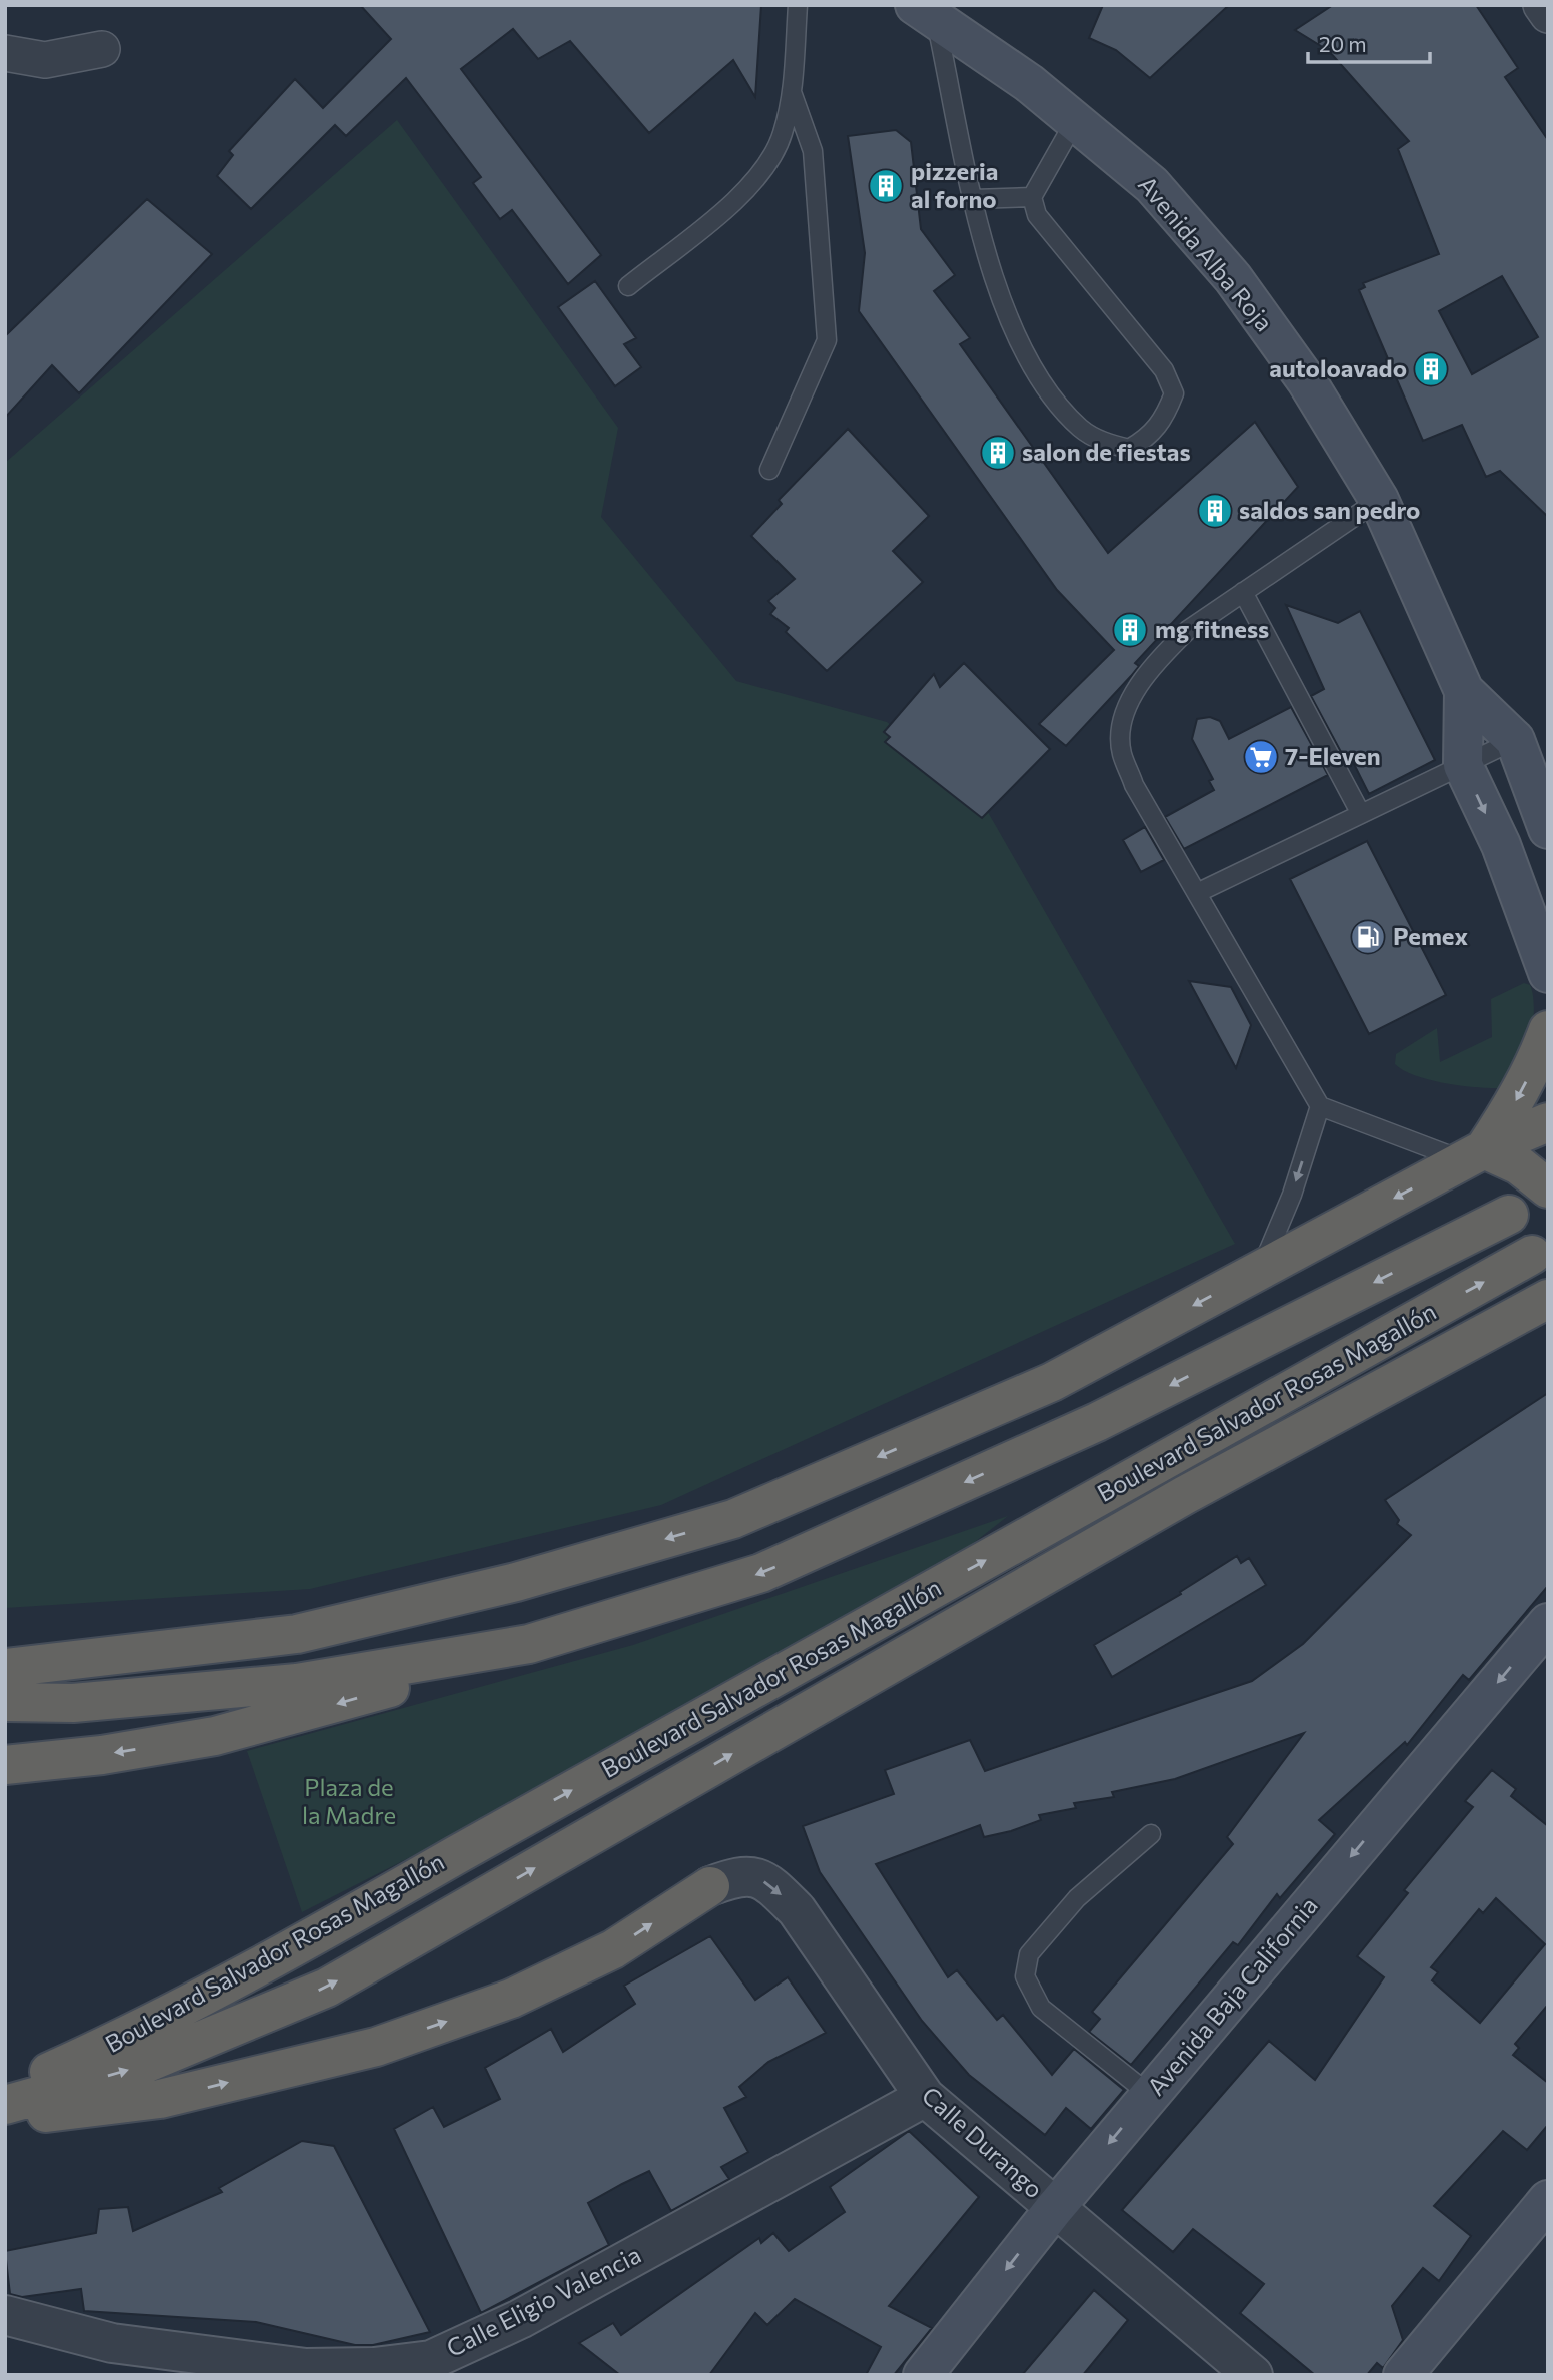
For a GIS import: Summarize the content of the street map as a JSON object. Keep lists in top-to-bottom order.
{
  "streets": {
    "highway": ["Boulevard Salvador Rosas Magallón"],
    "main road": ["Avenida Alba Roja", "Avenida Baja California"],
    "street": ["Calle Durango", "Calle Eligio Valencia"]
  },
  "crossings": [
    ["Avenida Baja California", "Calle Durango"],
    ["Calle Durango", "Calle Eligio Valencia"]
  ],
  "one_way": ["Avenida Baja California", "Calle Durango"],
  "parks": ["Plaza de la Madre"],
  "places": {
    "building": [
      "pizzeria al forno",
      "autoloavado",
      "salon de fiestas",
      "saldos san pedro",
      "mg fitness"
    ],
    "supermarket": ["7-Eleven"],
    "fuel station": ["Pemex"]
  },
  "scale_bar": "20 m"
}
